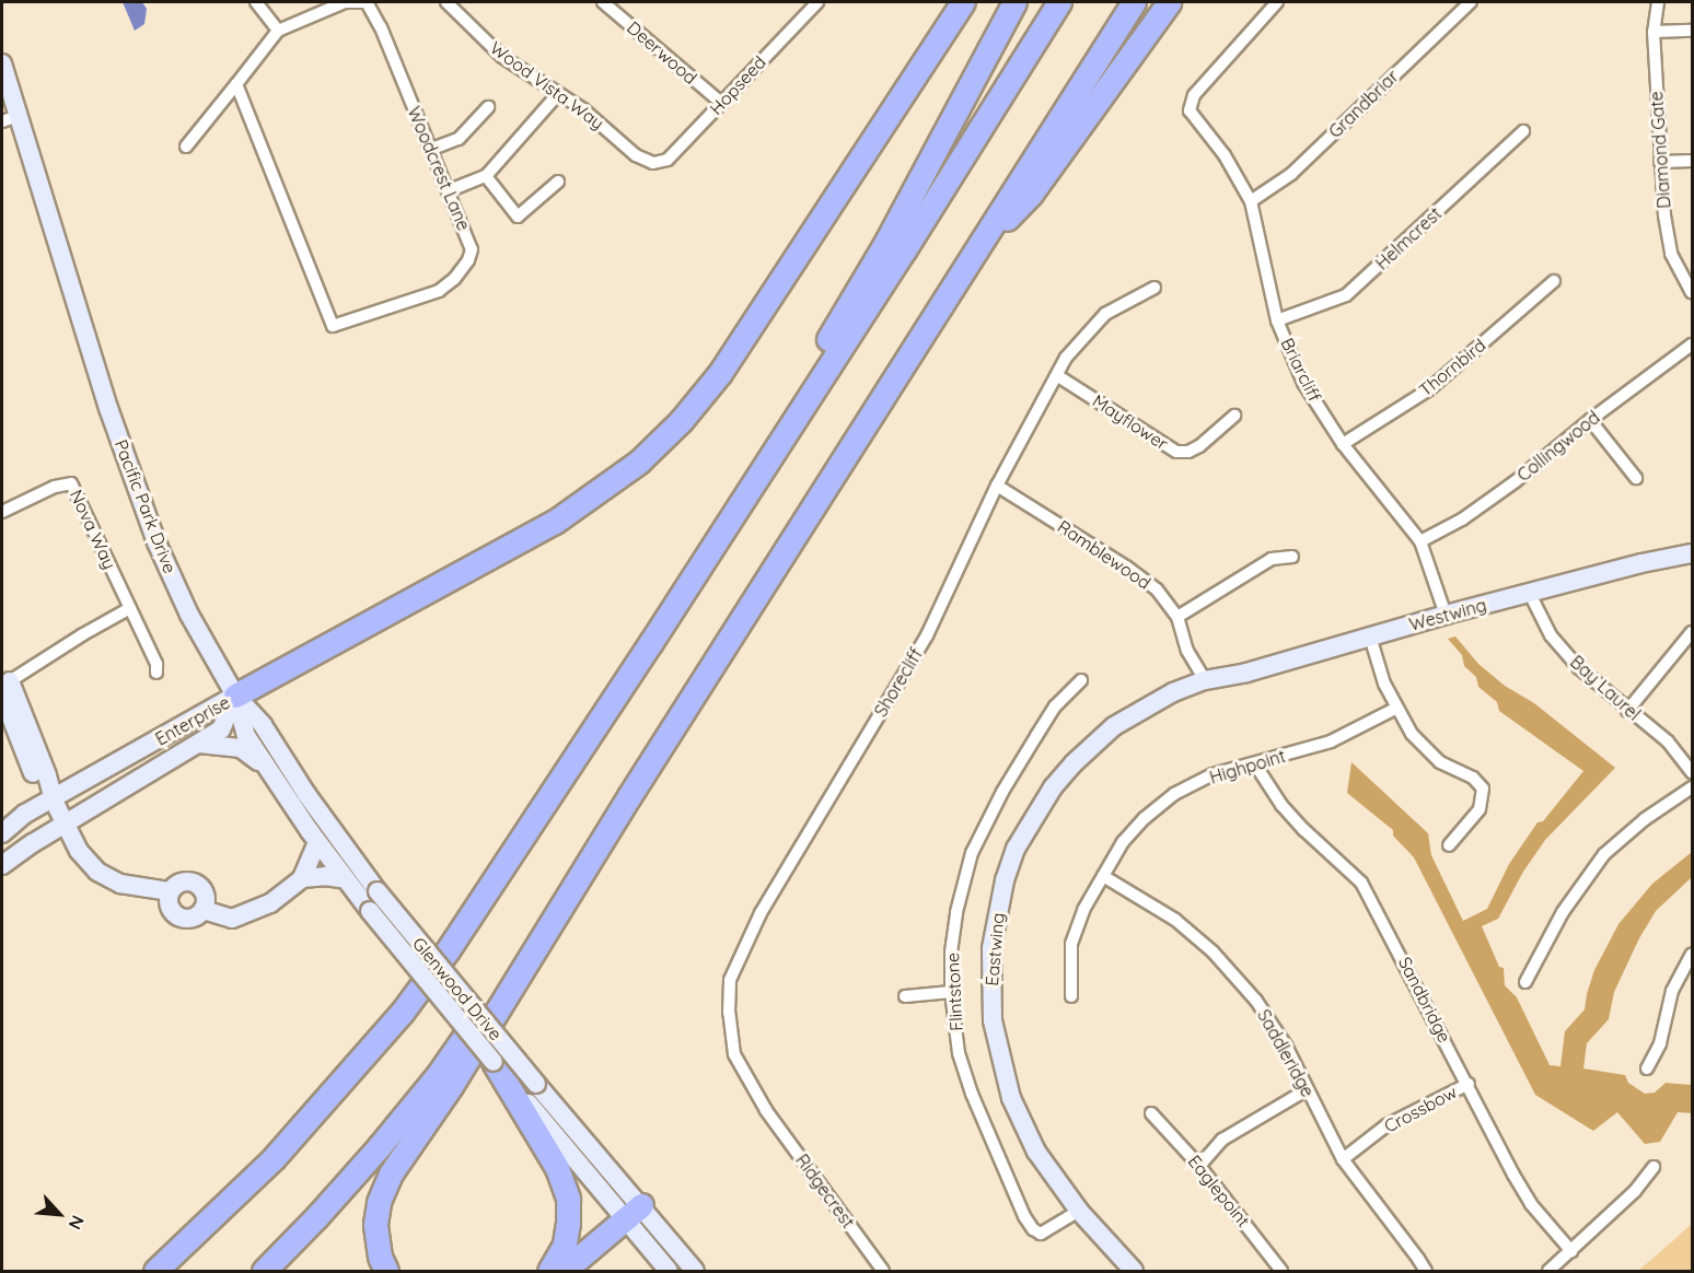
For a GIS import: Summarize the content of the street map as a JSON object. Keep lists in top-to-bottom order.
{
  "streets": {
    "main road": [
      "Pacific Park Drive",
      "Westwing",
      "Enterprise",
      "Eastwing",
      "Glenwood Drive"
    ],
    "street": [
      "Deerwood",
      "Wood Vista Way",
      "Hopseed",
      "Grandbriar",
      "Diamond Gate",
      "Woodcrest Lane",
      "Helmcrest",
      "Thornbird",
      "Briarcliff",
      "Mayflower",
      "Collingwood",
      "Nova Way",
      "Ramblewood",
      "Shorecliff",
      "Bay Laurel",
      "Highpoint",
      "Flintstone",
      "Sandbridge",
      "Saddleridge",
      "Crossbow",
      "Ridgecrest",
      "Eaglepoint"
    ]
  },
  "crossings": [
    ["Deerwood", "Hopseed"],
    ["Wood Vista Way", "Hopseed"],
    ["Grandbriar", "Briarcliff"],
    ["Helmcrest", "Briarcliff"],
    ["Thornbird", "Briarcliff"],
    ["Briarcliff", "Collingwood"],
    ["Briarcliff", "Westwing"],
    ["Mayflower", "Shorecliff"],
    ["Pacific Park Drive", "Enterprise"],
    ["Pacific Park Drive", "Glenwood Drive"],
    ["Ramblewood", "Westwing"],
    ["Ramblewood", "Shorecliff"],
    ["Ramblewood", "Eastwing"],
    ["Westwing", "Bay Laurel"],
    ["Westwing", "Eastwing"],
    ["Shorecliff", "Ridgecrest"],
    ["Enterprise", "Glenwood Drive"],
    ["Highpoint", "Sandbridge"],
    ["Highpoint", "Saddleridge"],
    ["Eastwing", "Flintstone"],
    ["Sandbridge", "Crossbow"],
    ["Saddleridge", "Crossbow"]
  ],
  "north": "bottom right"
}
